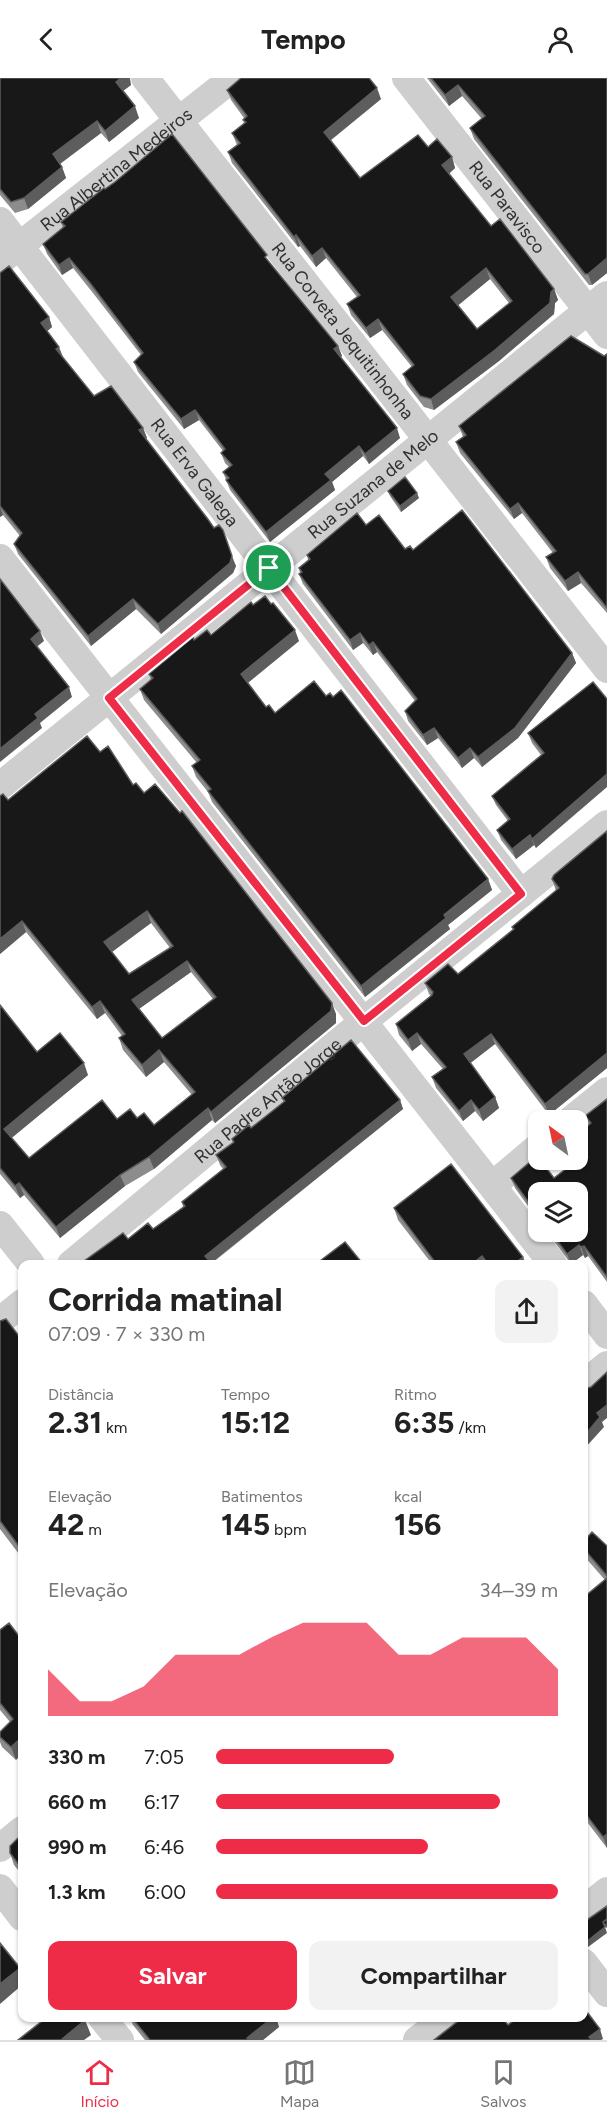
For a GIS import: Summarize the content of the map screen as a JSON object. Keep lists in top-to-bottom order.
{
  "streets": {
    "street": [
      "Rua Albertina Medeiros",
      "Rua Paravisco",
      "Rua Corveta Jequitinhonha",
      "Rua Erva Galega",
      "Rua Suzana de Melo",
      "Rua Padre Antão Jorge"
    ]
  },
  "crossings": [
    ["Rua Albertina Medeiros", "Rua Corveta Jequitinhonha"],
    ["Rua Albertina Medeiros", "Rua Erva Galega"],
    ["Rua Paravisco", "Rua Suzana de Melo"],
    ["Rua Corveta Jequitinhonha", "Rua Suzana de Melo"],
    ["Rua Erva Galega", "Rua Suzana de Melo"],
    ["Rua Erva Galega", "Rua Padre Antão Jorge"]
  ],
  "north": "top left",
  "page": {
    "header": "Tempo",
    "heading": ["Corrida matinal", "07:09 · 7 × 330 m"],
    "stats": [
      ["Distância", "2.31 km"],
      ["Tempo", "15:12"],
      ["Ritmo", "6:35 /km"],
      ["Elevação", "42 m"],
      ["Batimentos", "145 bpm"],
      ["kcal", "156"]
    ],
    "chart": ["Elevação", "34–39 m"],
    "list": [
      {
        "name": "330 m",
        "note": "7:05"
      },
      {
        "name": "660 m",
        "note": "6:17"
      },
      {
        "name": "990 m",
        "note": "6:46"
      },
      {
        "name": "1.3 km",
        "note": "6:00"
      }
    ],
    "buttons": ["Salvar", "Compartilhar"],
    "tabs": ["Início", "Mapa", "Salvos"]
  }
}
